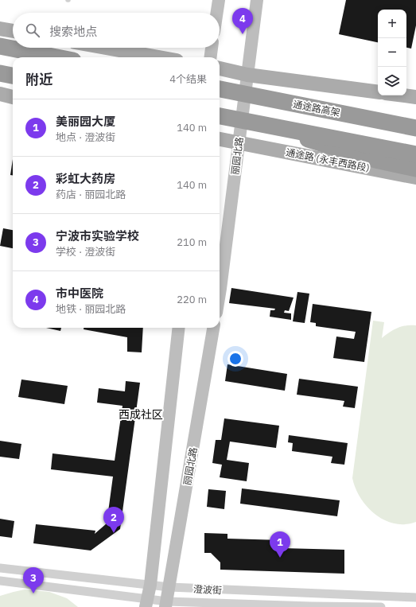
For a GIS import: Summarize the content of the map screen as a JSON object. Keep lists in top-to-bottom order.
{
  "streets": {
    "highway": ["通途路高架"],
    "main road": ["丽园北路", "通途路 (永丰西路段)"],
    "street": ["澄波街"]
  },
  "crossings": [
    ["丽园北路", "通途路 (永丰西路段)"],
    ["丽园北路", "澄波街"]
  ],
  "districts": ["西成社区"],
  "page": {
    "pins": [
      "4",
      "2",
      "1",
      "3"
    ],
    "map_buttons": ["+", "−"],
    "search": "搜索地点",
    "heading": ["附近", "4个结果"],
    "list": [
      {
        "mark": "1",
        "name": "美丽园大厦",
        "note": "地点 · 澄波街",
        "value": "140 m"
      },
      {
        "mark": "2",
        "name": "彩虹大药房",
        "note": "药店 · 丽园北路",
        "value": "140 m"
      },
      {
        "mark": "3",
        "name": "宁波市实验学校",
        "note": "学校 · 澄波街",
        "value": "210 m"
      },
      {
        "mark": "4",
        "name": "市中医院",
        "note": "地铁 · 丽园北路",
        "value": "220 m"
      }
    ]
  }
}
